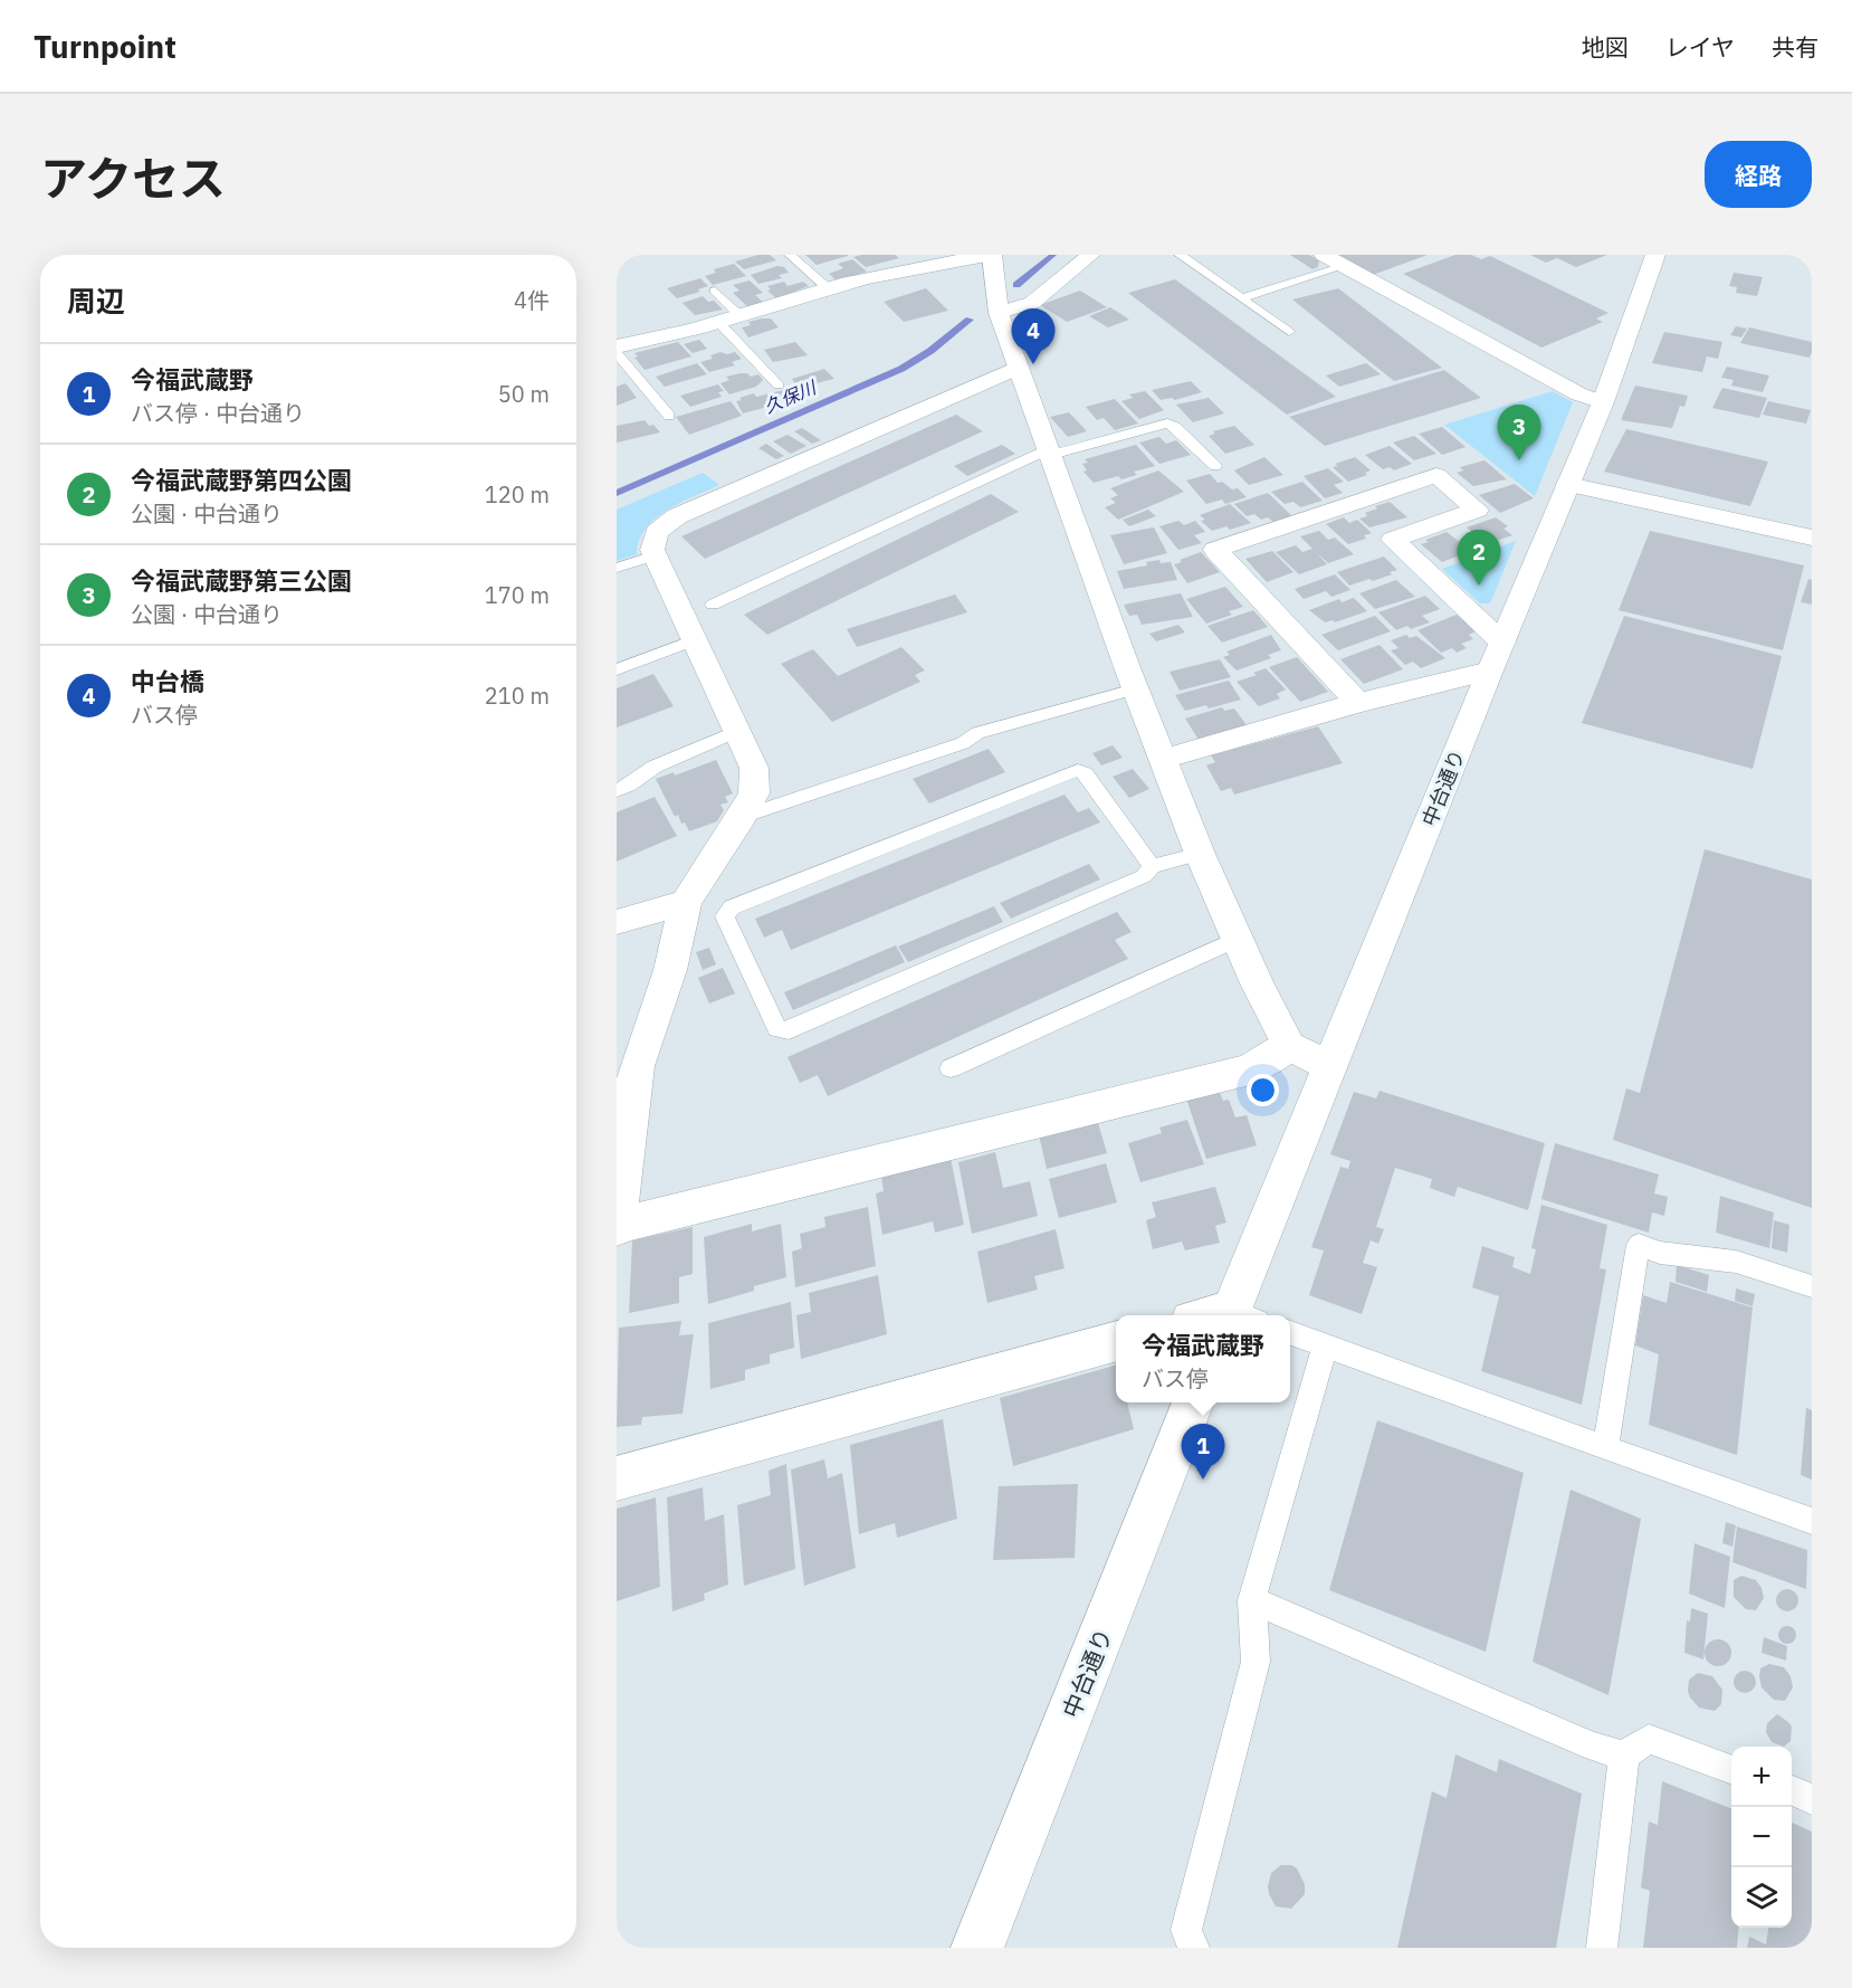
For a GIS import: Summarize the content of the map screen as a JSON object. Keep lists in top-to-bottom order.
{
  "streets": {
    "street": ["中台通り"]
  },
  "water": ["久保川"],
  "page": {
    "header": "Turnpoint",
    "nav": ["地図", "レイヤ", "共有"],
    "title": "アクセス",
    "buttons": "経路",
    "heading": ["周辺", "4件"],
    "pins": [
      "4",
      "3",
      "2",
      "1"
    ],
    "list": [
      {
        "mark": "1",
        "name": "今福武蔵野",
        "note": "バス停 · 中台通り",
        "value": "50 m"
      },
      {
        "mark": "2",
        "name": "今福武蔵野第四公園",
        "note": "公園 · 中台通り",
        "value": "120 m"
      },
      {
        "mark": "3",
        "name": "今福武蔵野第三公園",
        "note": "公園 · 中台通り",
        "value": "170 m"
      },
      {
        "mark": "4",
        "name": "中台橋",
        "note": "バス停",
        "value": "210 m"
      }
    ],
    "popup": ["今福武蔵野", "バス停"],
    "map_buttons": ["+", "−"]
  }
}
